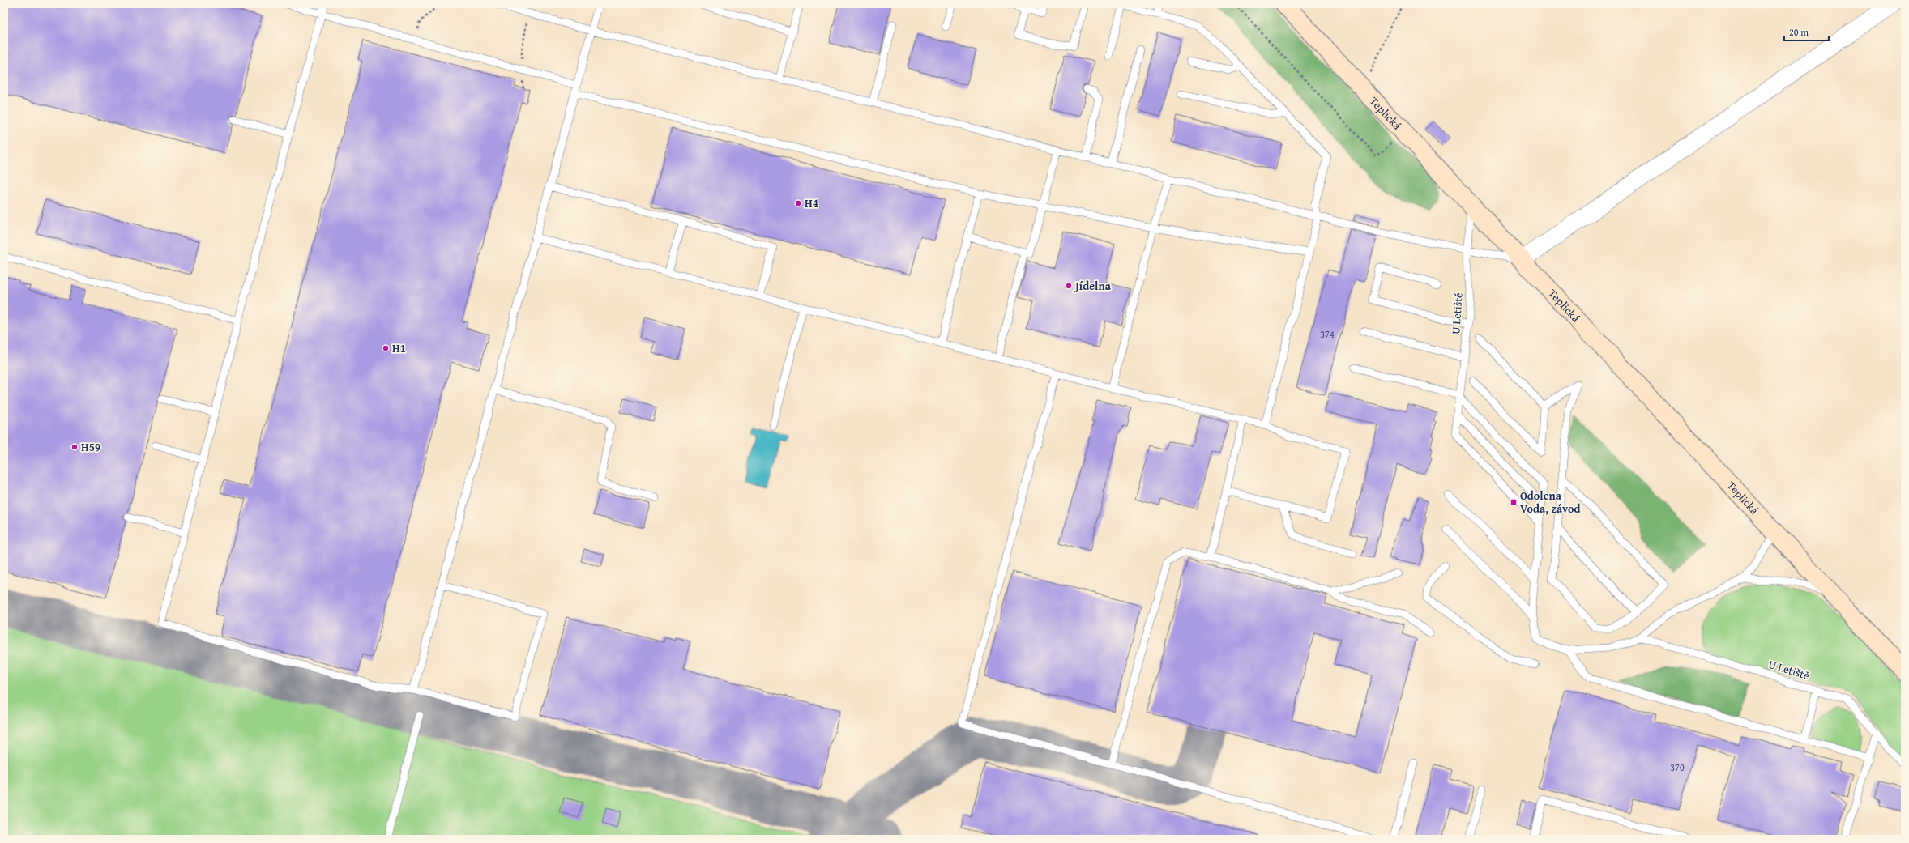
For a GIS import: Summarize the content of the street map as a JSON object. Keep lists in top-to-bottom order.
{
  "streets": {
    "main road": ["Teplická"],
    "lane": ["U Letiště"]
  },
  "crossings": [
    ["Teplická", "U Letiště"]
  ],
  "places": {
    "other": [
      "H4",
      "Jídelna",
      "H1",
      "H59"
    ],
    "transit": ["Odolena Voda, závod"]
  },
  "house_numbers": ["374", "370"],
  "scale_bar": "20 m"
}
